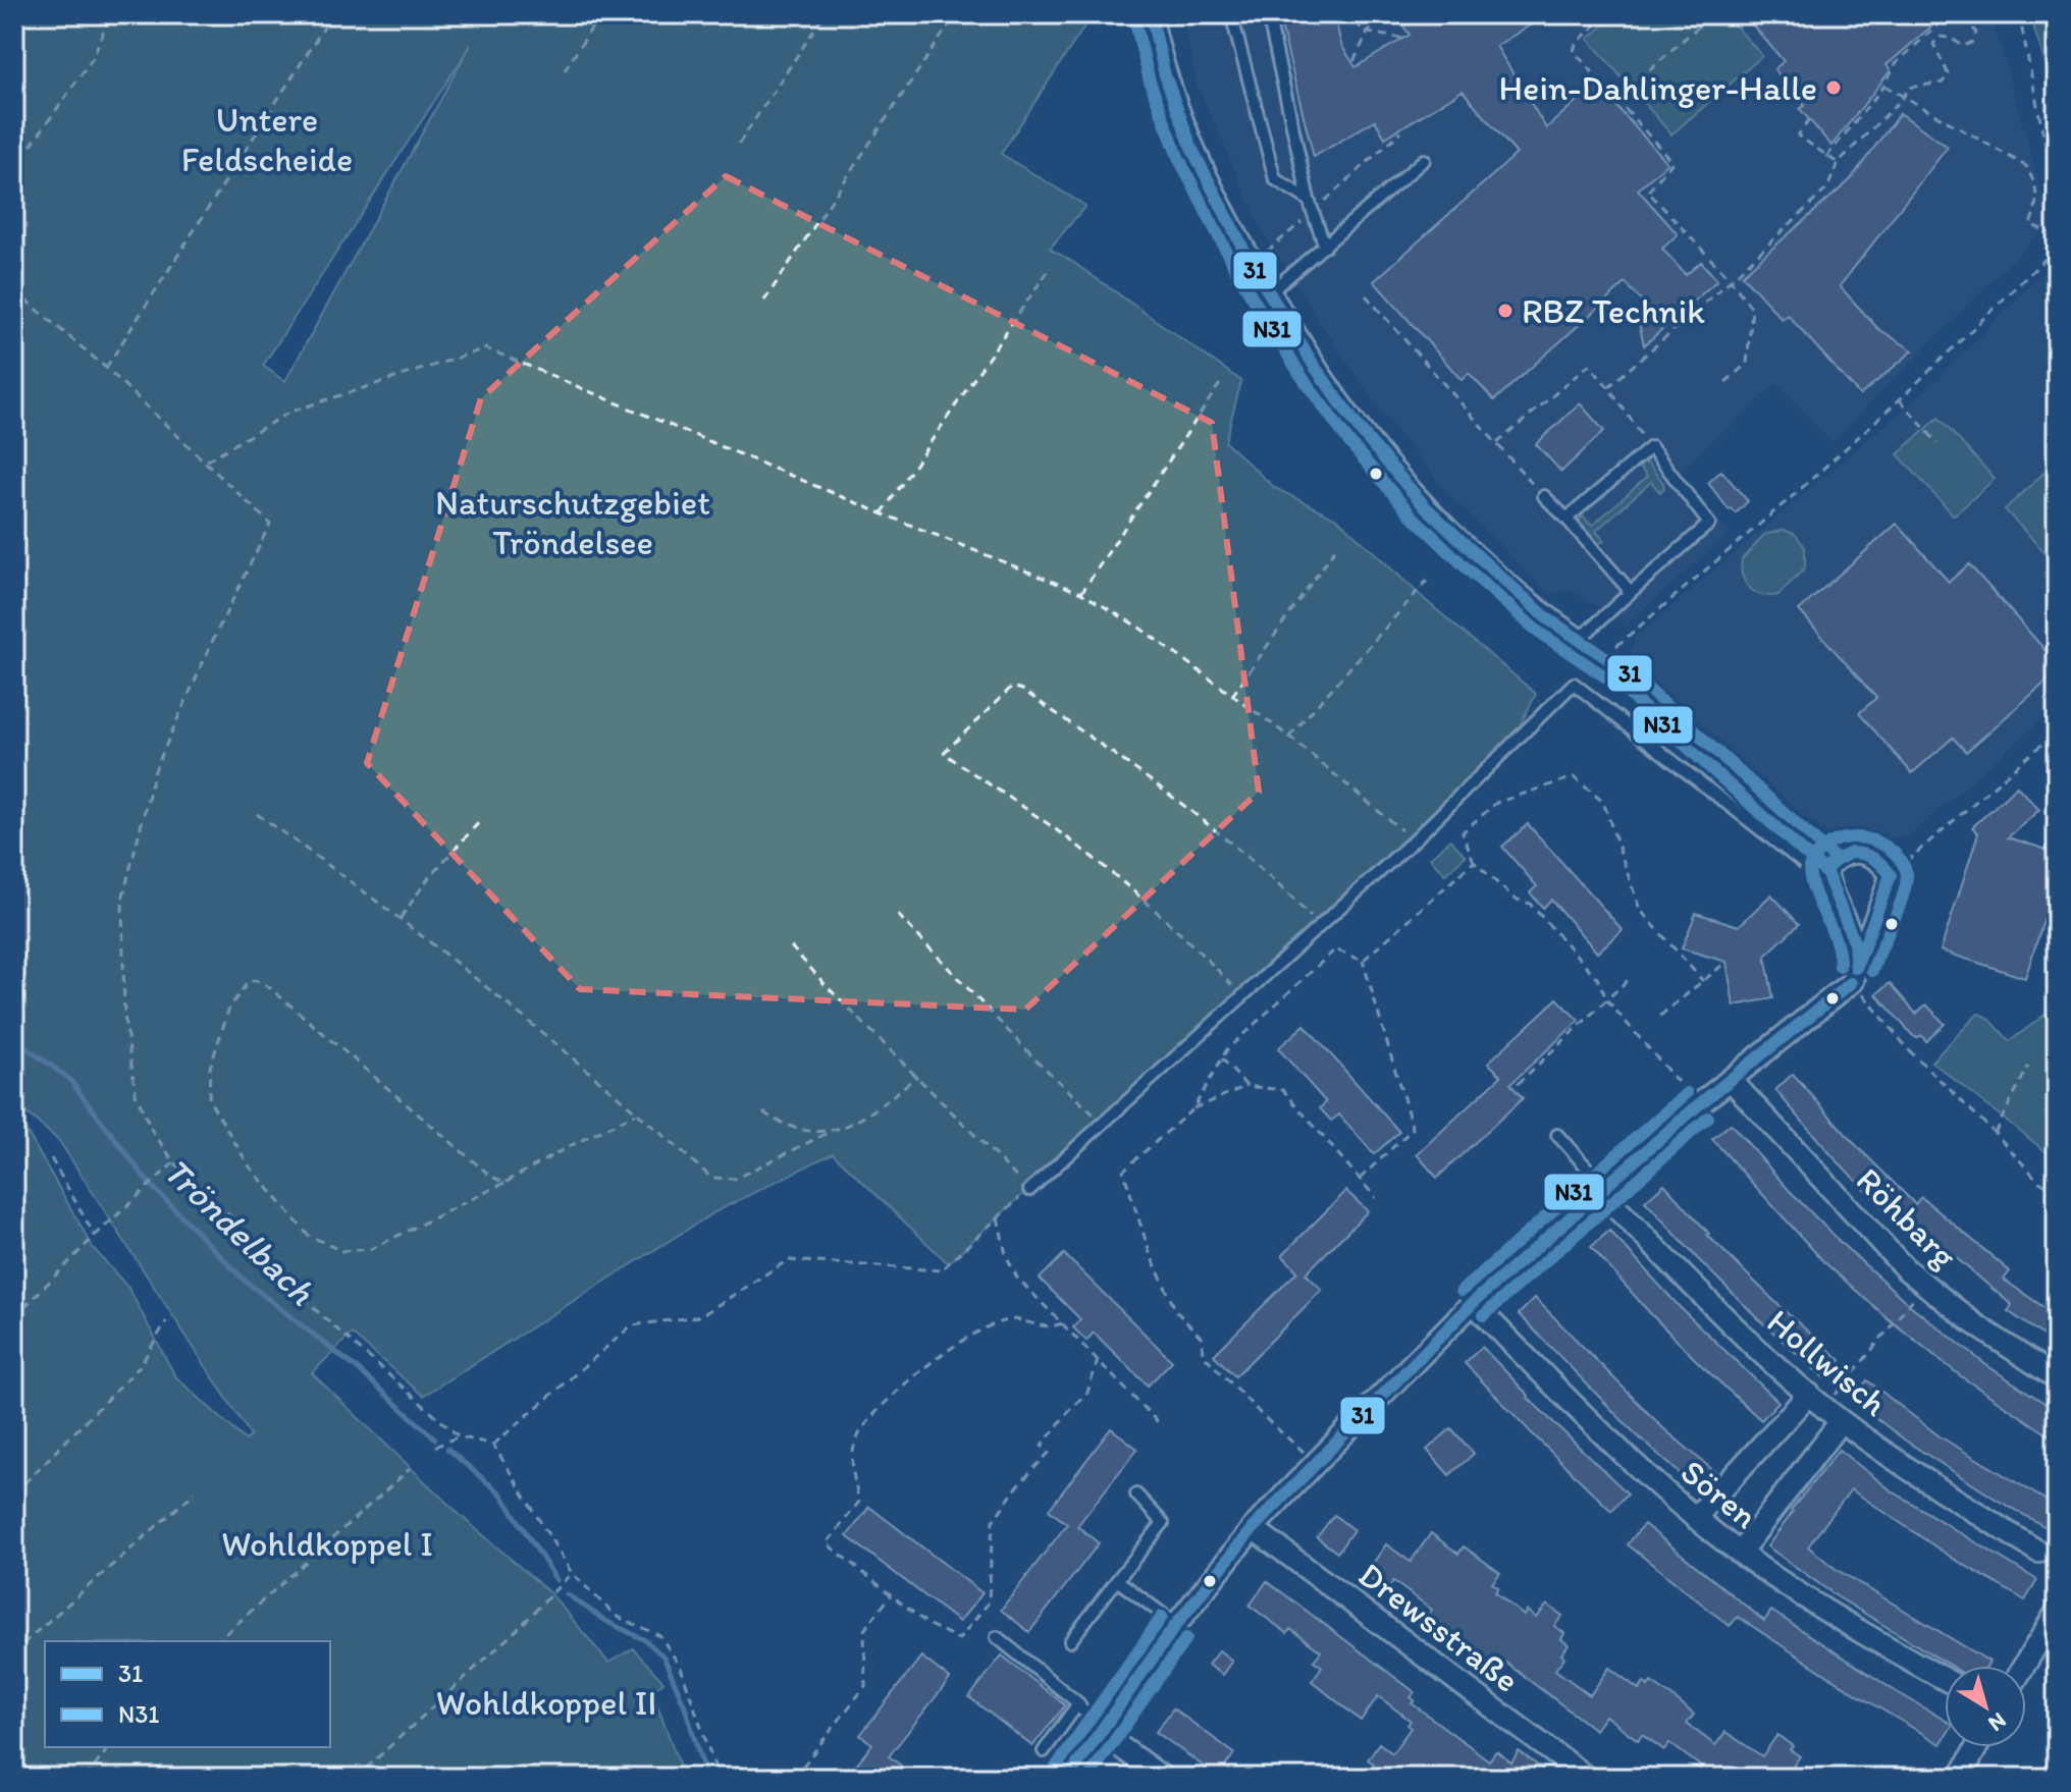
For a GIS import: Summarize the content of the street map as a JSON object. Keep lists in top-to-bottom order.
{
  "streets": {
    "street": [
      "Röhbarg",
      "Hollwisch",
      "Sören",
      "Drewsstraße"
    ]
  },
  "water": ["Tröndelbach"],
  "parks": [
    "Untere Feldscheide",
    "Naturschutzgebiet Tröndelsee",
    "Wohldkoppel I",
    "Wohldkoppel II"
  ],
  "places": ["Hein-Dahlinger-Halle", "RBZ Technik"],
  "lines": ["transit line 31", "transit line N31"],
  "legend": ["31", "N31"],
  "north": "bottom right"
}
